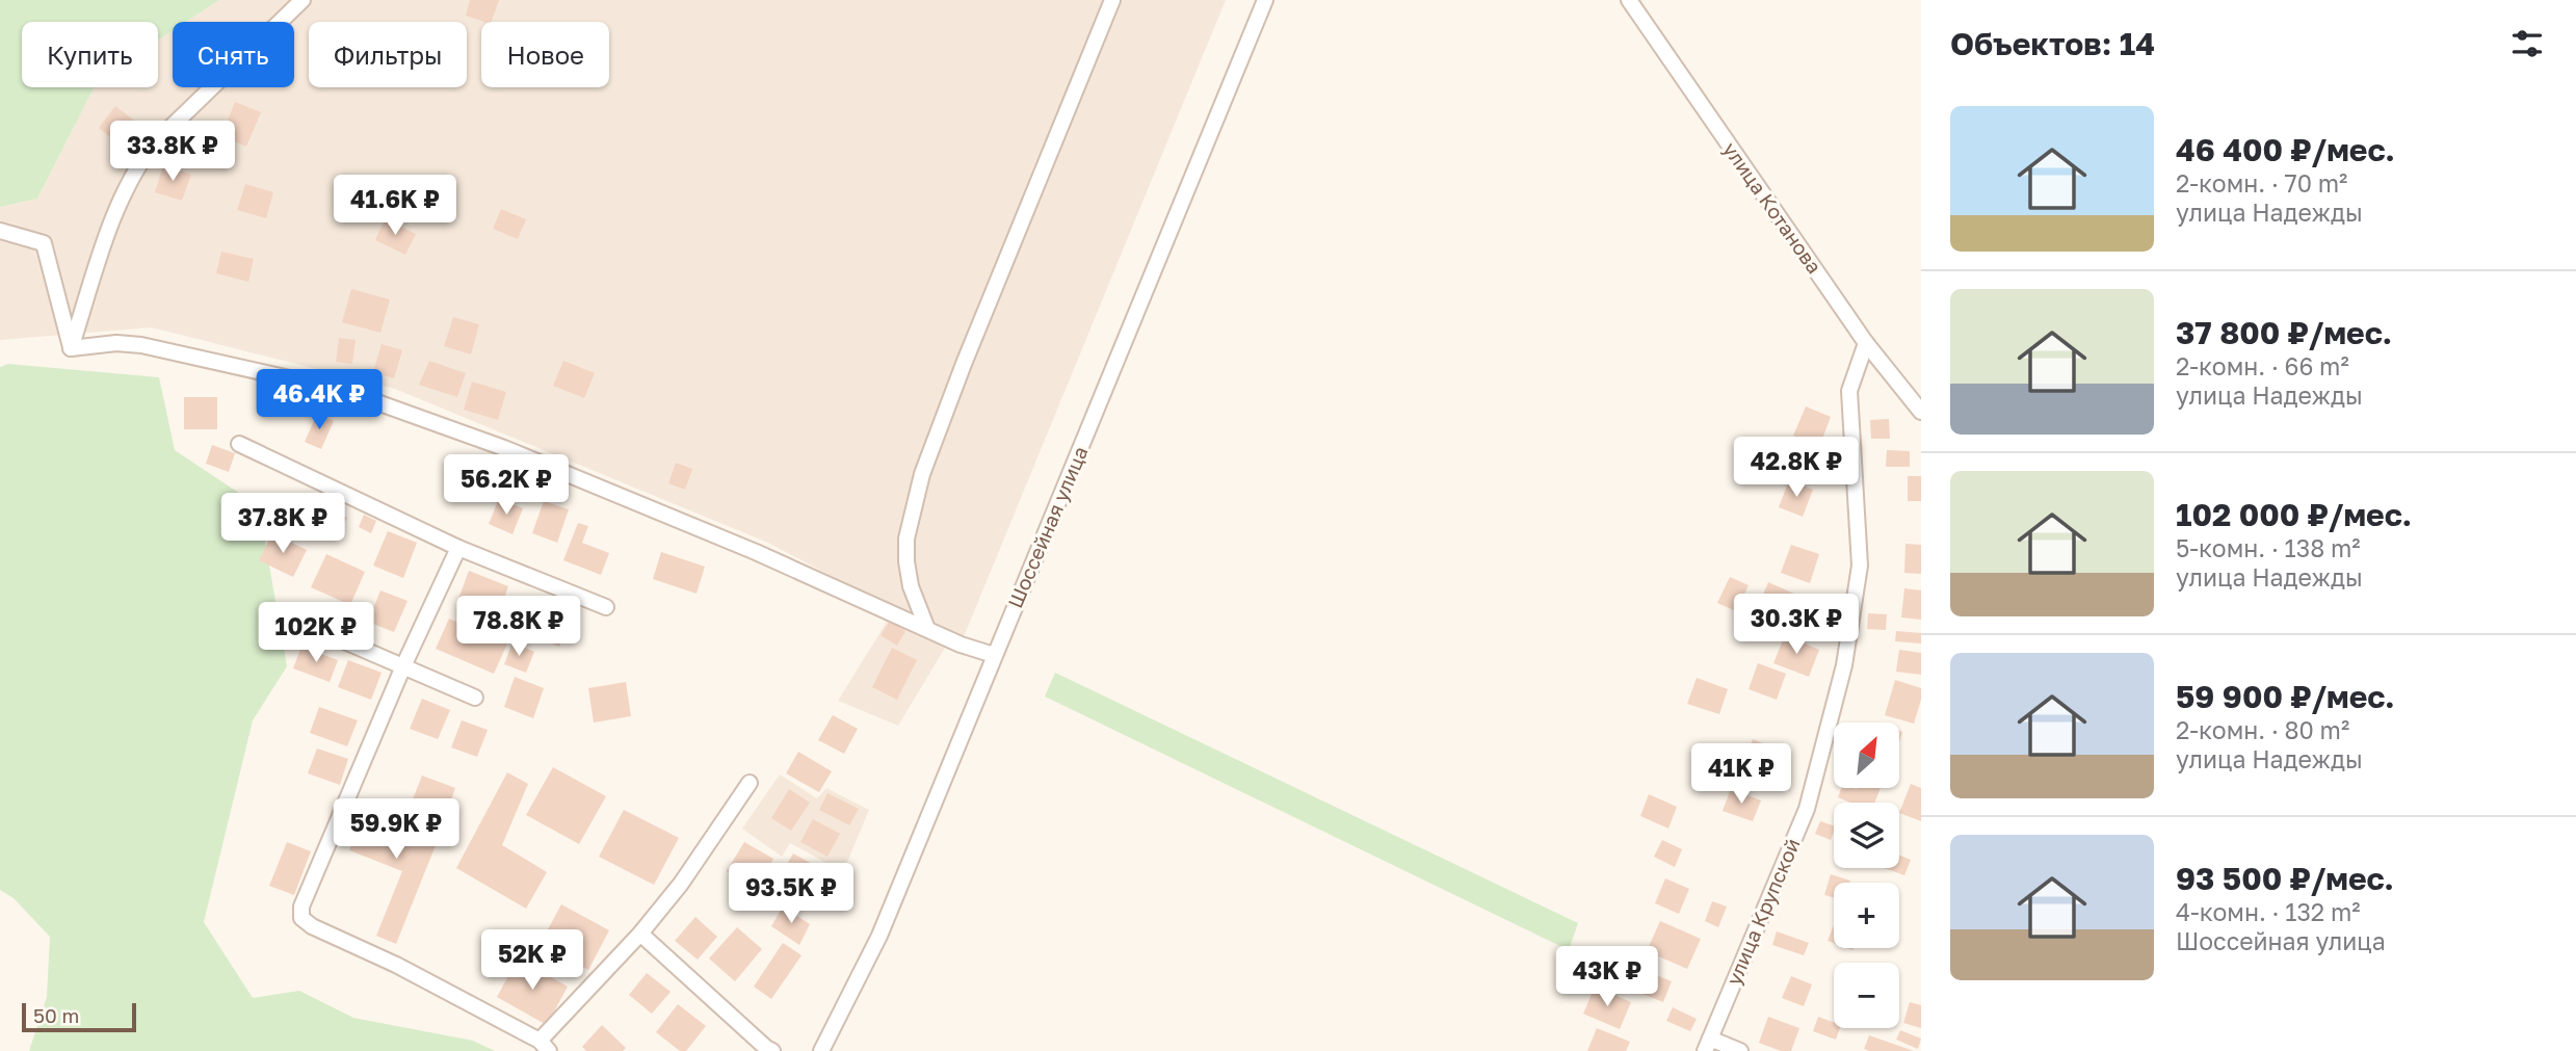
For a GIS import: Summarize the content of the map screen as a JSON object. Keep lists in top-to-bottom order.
{
  "streets": {
    "street": ["улица Котанова", "Шоссейная улица", "улица Крупской"]
  },
  "crossings": [
    ["улица Котанова", "улица Крупской"]
  ],
  "scale_bar": "50 m",
  "north": "top right",
  "page": {
    "heading": "Объектов: 14",
    "chip": [
      "Купить",
      "Снять",
      "Фильтры",
      "Новое"
    ],
    "list": [
      {
        "name": "46 400 ₽/мес.",
        "note": "2-комн. · 70 m² · улица Надежды"
      },
      {
        "name": "37 800 ₽/мес.",
        "note": "2-комн. · 66 m² · улица Надежды"
      },
      {
        "name": "102 000 ₽/мес.",
        "note": "5-комн. · 138 m² · улица Надежды"
      },
      {
        "name": "59 900 ₽/мес.",
        "note": "2-комн. · 80 m² · улица Надежды"
      },
      {
        "name": "93 500 ₽/мес.",
        "note": "4-комн. · 132 m² · Шоссейная улица"
      }
    ],
    "price": [
      "33.8K ₽",
      "41.6K ₽",
      "46.4K ₽",
      "42.8K ₽",
      "56.2K ₽",
      "37.8K ₽",
      "30.3K ₽",
      "78.8K ₽",
      "102K ₽",
      "41K ₽",
      "59.9K ₽",
      "93.5K ₽",
      "52K ₽",
      "43K ₽"
    ],
    "map_buttons": ["+", "−"],
    "scale": "50 m"
  }
}
